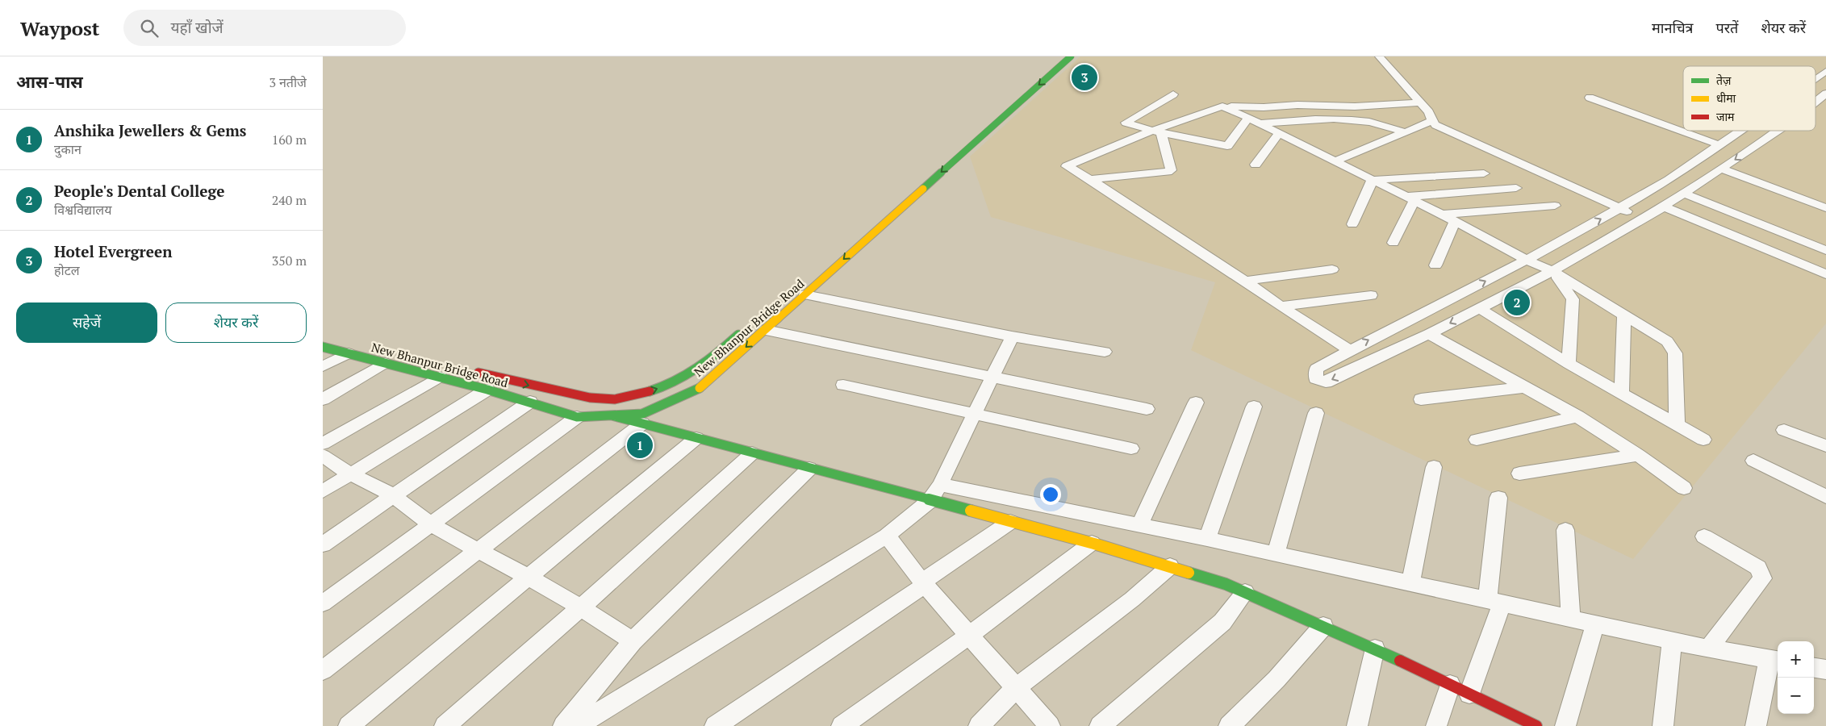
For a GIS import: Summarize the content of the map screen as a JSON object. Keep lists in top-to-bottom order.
{
  "streets": {
    "street": ["New Bhanpur Bridge Road"]
  },
  "legend": ["तेज़", "धीमा", "जाम"],
  "page": {
    "header": "Waypost",
    "search": "यहाँ खोजें",
    "nav": ["मानचित्र", "परतें", "शेयर करें"],
    "heading": ["आस-पास", "3 नतीजे"],
    "pins": ["3", "2", "1"],
    "list": [
      {
        "mark": "1",
        "name": "Anshika Jewellers & Gems",
        "note": "दुकान",
        "value": "160 m"
      },
      {
        "mark": "2",
        "name": "People's Dental College",
        "note": "विश्वविद्यालय",
        "value": "240 m"
      },
      {
        "mark": "3",
        "name": "Hotel Evergreen",
        "note": "होटल",
        "value": "350 m"
      }
    ],
    "buttons": ["सहेजें", "शेयर करें"],
    "map_buttons": ["+", "−"]
  }
}
